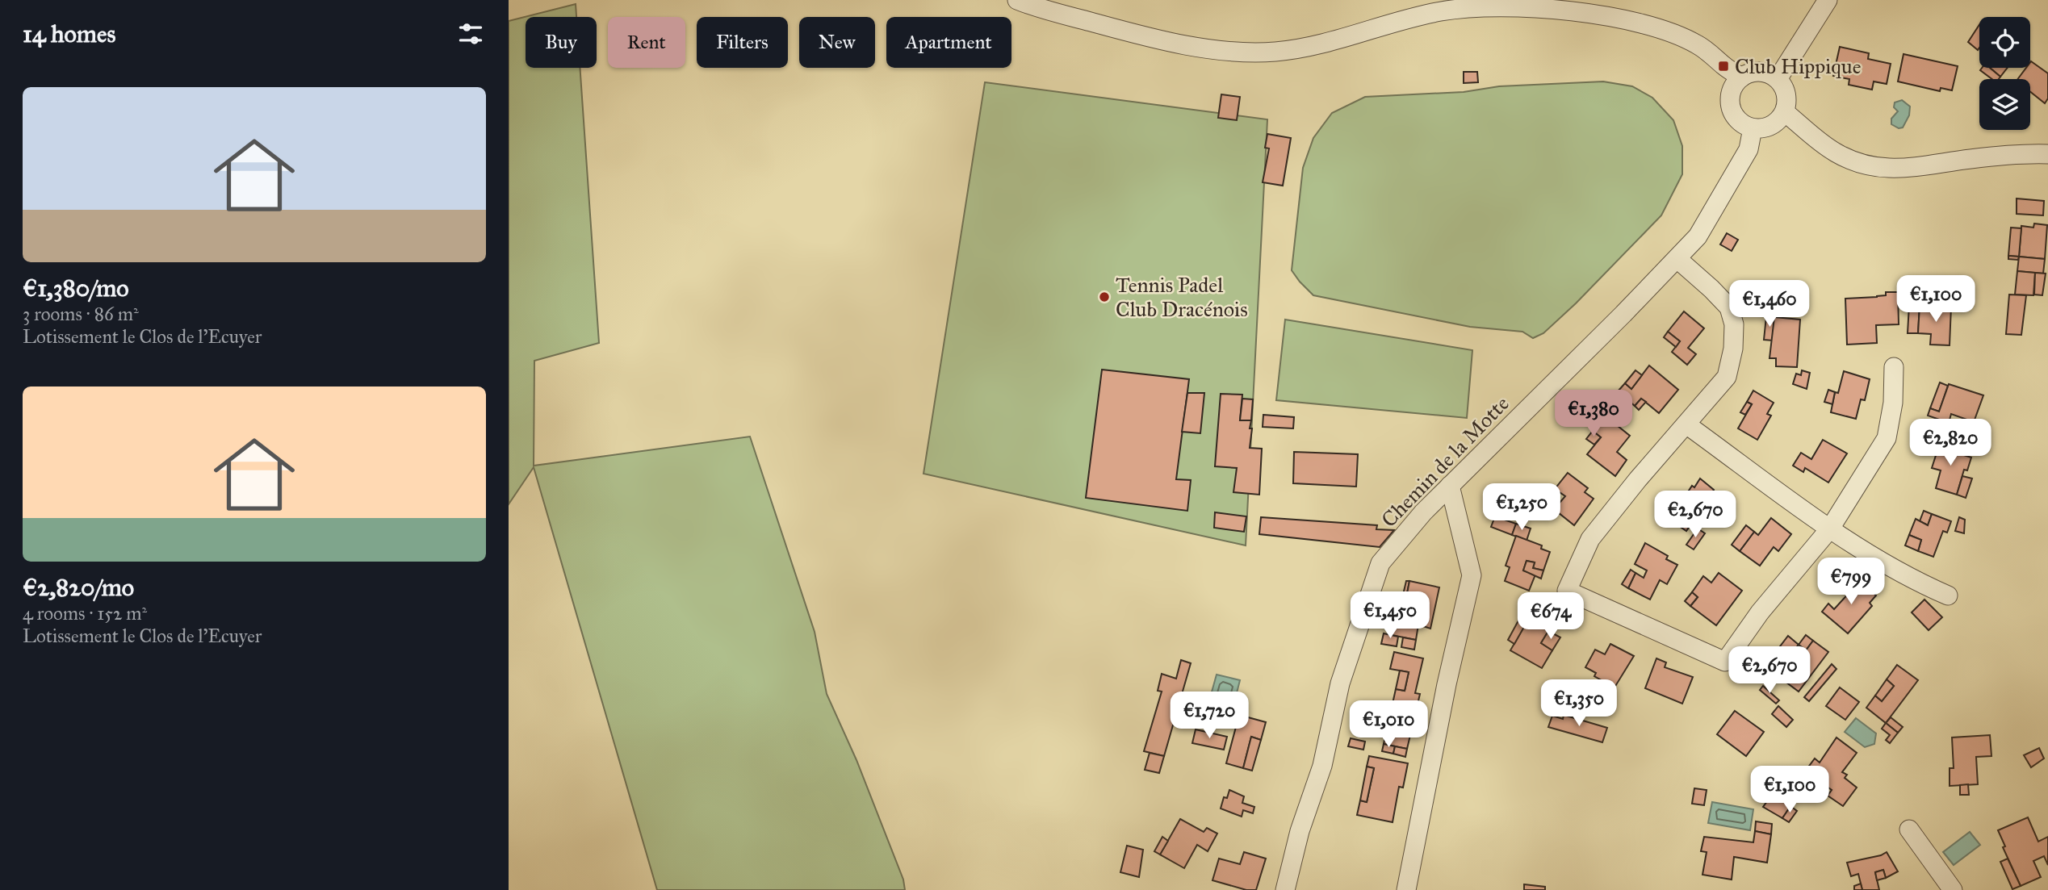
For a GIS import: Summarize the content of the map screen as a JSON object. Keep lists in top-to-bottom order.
{
  "streets": {
    "street": ["Chemin de la Motte"]
  },
  "places": {
    "transit": ["Club Hippique"],
    "other": ["Tennis Padel Club Dracénois"]
  },
  "page": {
    "heading": "14 homes",
    "chip": [
      "Buy",
      "Rent",
      "Filters",
      "New",
      "Apartment"
    ],
    "list": [
      {
        "name": "€1,380/mo",
        "note": "3 rooms · 86 m² · Lotissement le Clos de l'Ecuyer"
      },
      {
        "name": "€2,820/mo",
        "note": "4 rooms · 152 m² · Lotissement le Clos de l'Ecuyer"
      }
    ],
    "price": [
      "€1,100",
      "€1,460",
      "€1,380",
      "€2,820",
      "€1,250",
      "€2,670",
      "€799",
      "€1,450",
      "€674",
      "€2,670",
      "€1,350",
      "€1,720",
      "€1,010",
      "€1,100"
    ]
  }
}
